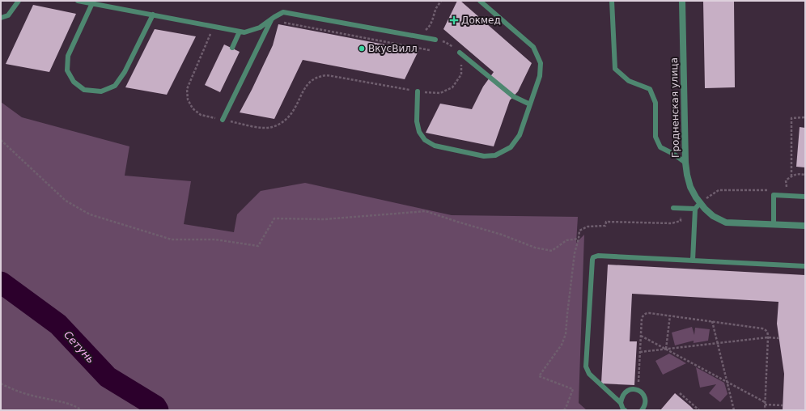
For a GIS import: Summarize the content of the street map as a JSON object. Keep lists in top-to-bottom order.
{
  "streets": {
    "street": ["Гродненская улица"]
  },
  "water": ["Сетунь"],
  "places": {
    "health": ["Докмед"],
    "other": ["ВкусВилл"]
  }
}
